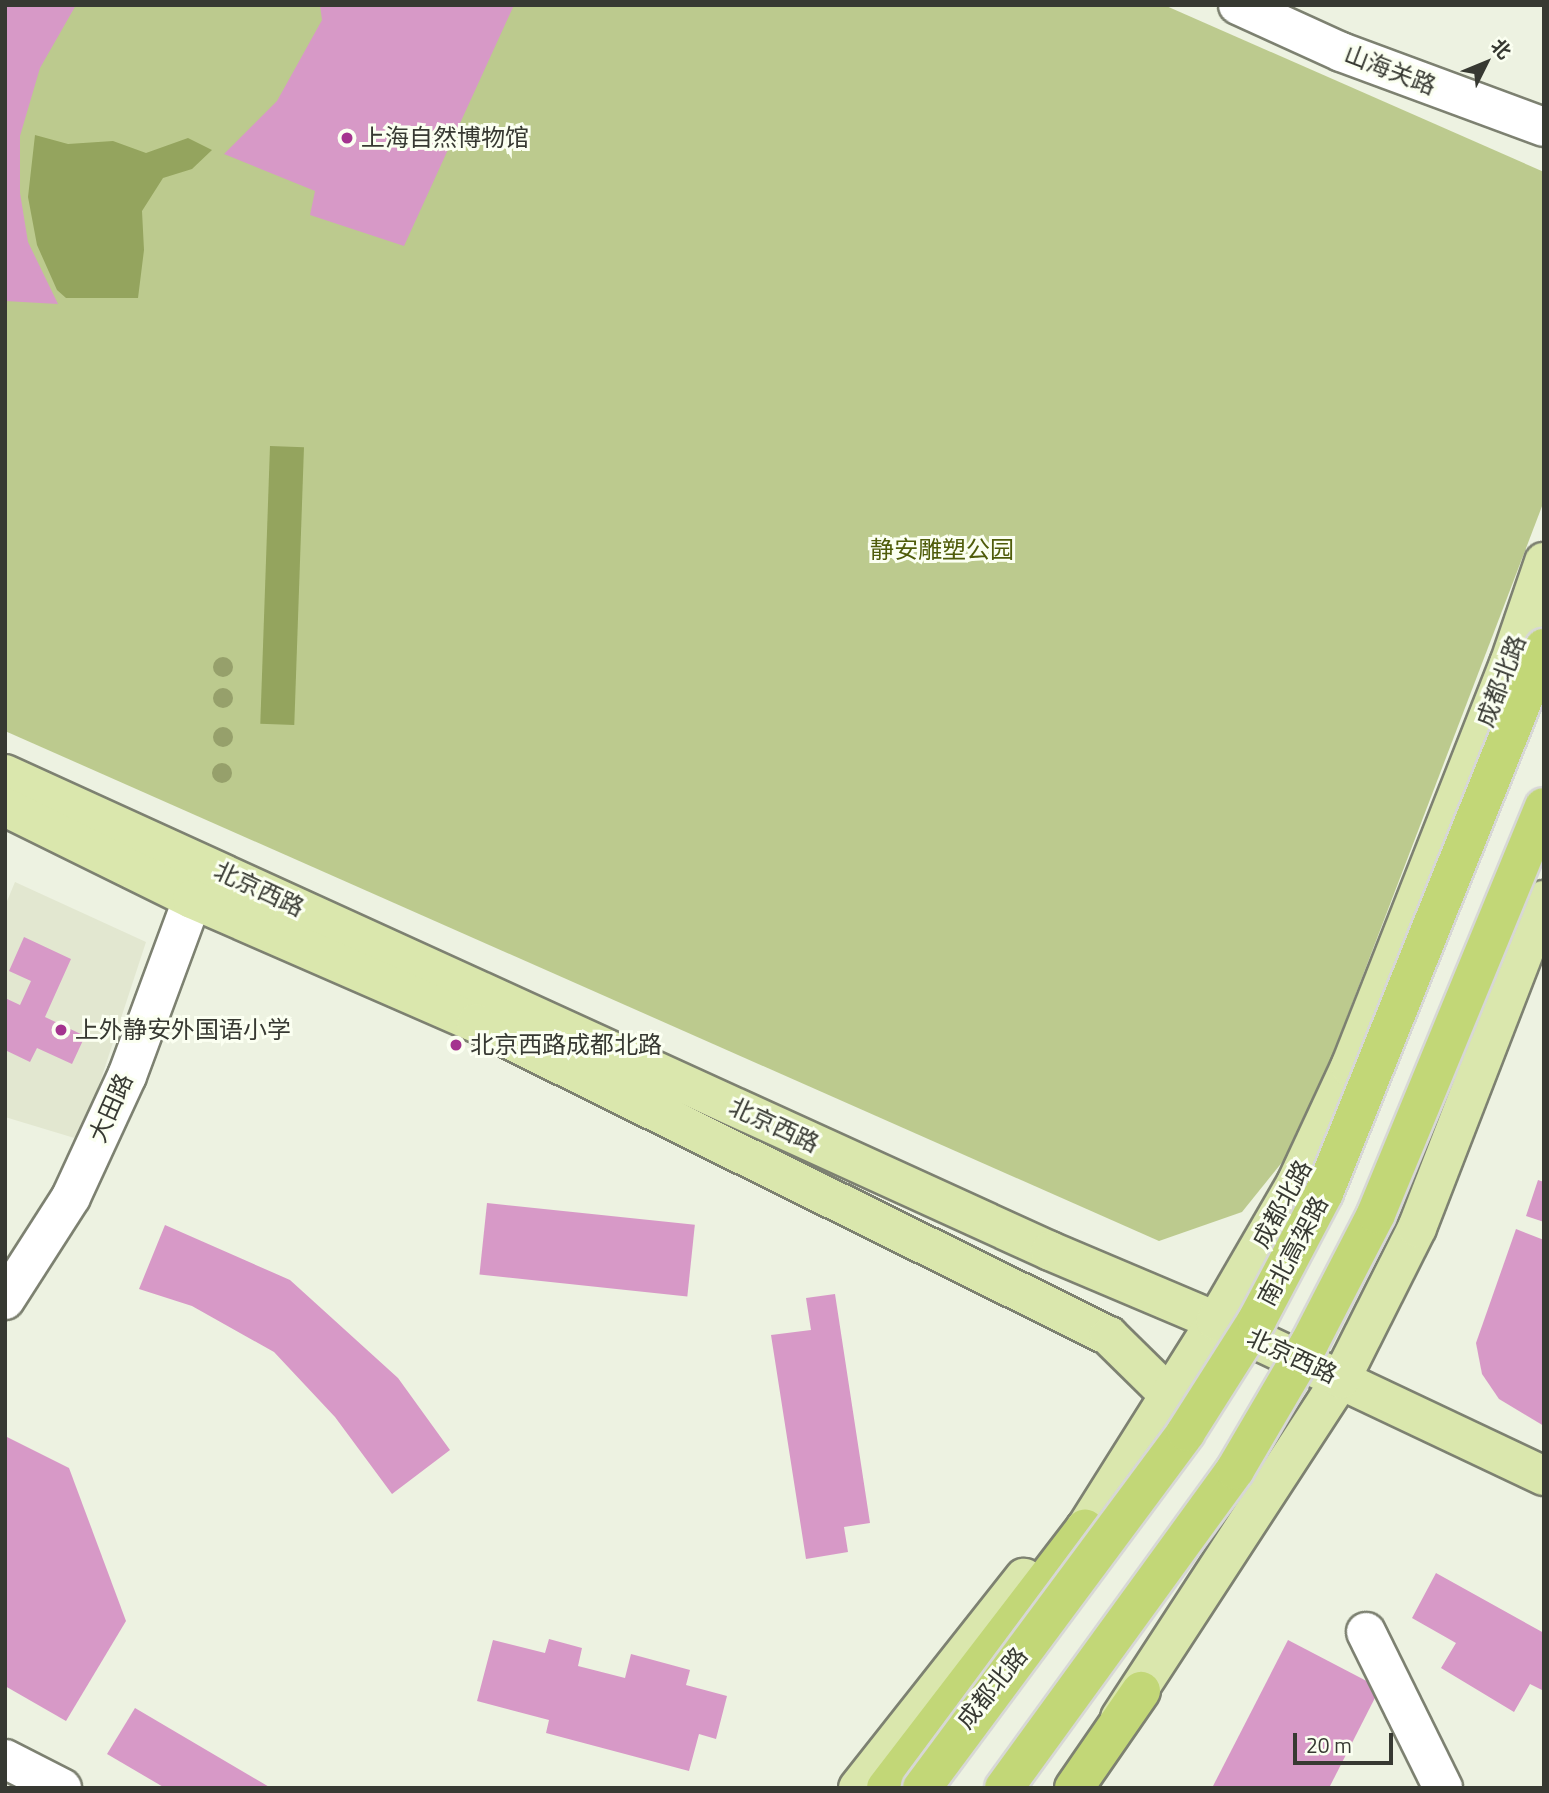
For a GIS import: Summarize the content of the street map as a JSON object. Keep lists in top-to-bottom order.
{
  "streets": {
    "highway": ["南北高架路"],
    "main road": ["成都北路", "北京西路"],
    "street": ["山海关路", "大田路"]
  },
  "crossings": [
    ["成都北路", "北京西路"],
    ["北京西路", "大田路"]
  ],
  "parks": ["静安雕塑公园"],
  "places": ["上海自然博物馆", "上外静安外国语小学", "北京西路成都北路"],
  "scale_bar": "20 m",
  "north": "top right"
}
